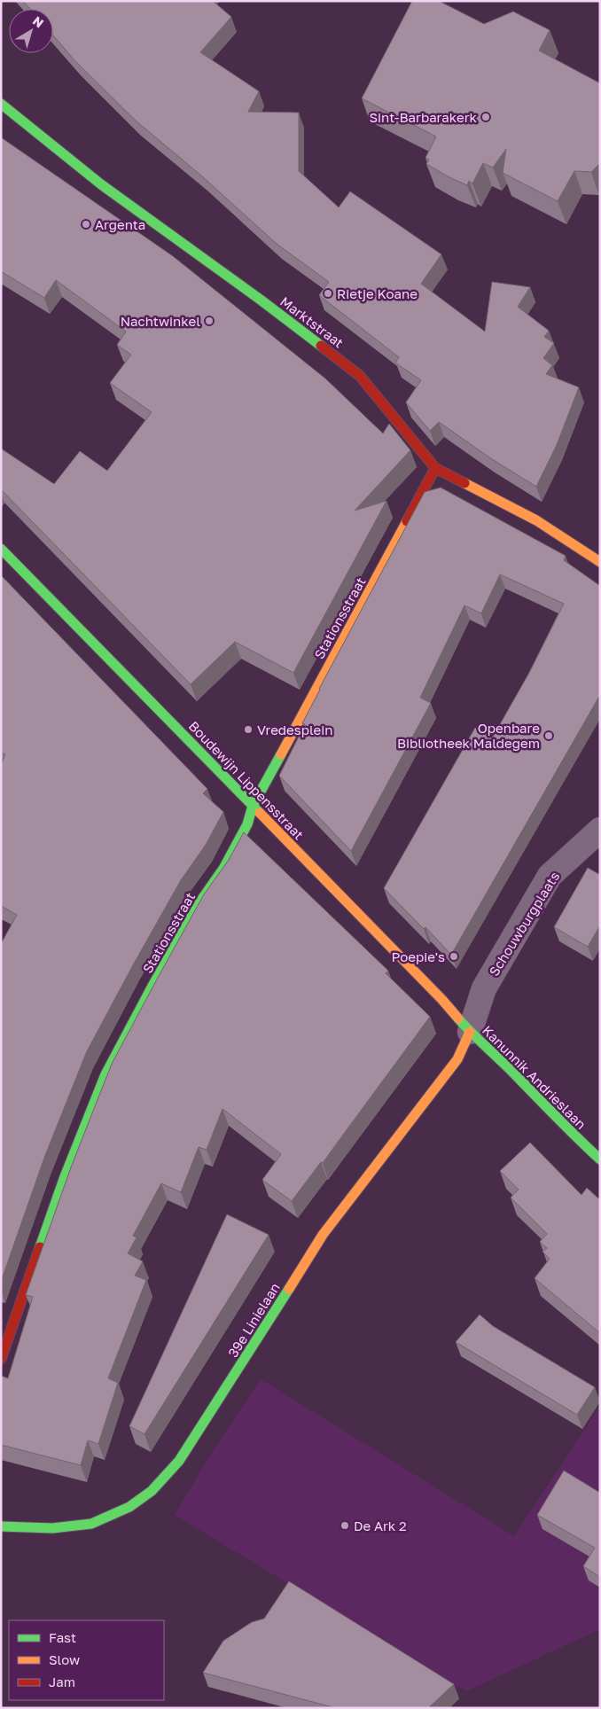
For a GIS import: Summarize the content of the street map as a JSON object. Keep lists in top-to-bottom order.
{
  "streets": {
    "street": [
      "Marktstraat",
      "Stationsstraat",
      "Boudewijn Lippensstraat",
      "Schouwburgplaats",
      "Kanunnik Andrieslaan",
      "39e Linielaan"
    ]
  },
  "crossings": [
    ["Marktstraat", "Stationsstraat"],
    ["Stationsstraat", "Boudewijn Lippensstraat"],
    ["Boudewijn Lippensstraat", "Schouwburgplaats"],
    ["Boudewijn Lippensstraat", "Kanunnik Andrieslaan"],
    ["Boudewijn Lippensstraat", "39e Linielaan"],
    ["Schouwburgplaats", "Kanunnik Andrieslaan"],
    ["Schouwburgplaats", "39e Linielaan"],
    ["Kanunnik Andrieslaan", "39e Linielaan"]
  ],
  "places": [
    "Sint-Barbarakerk",
    "Argenta",
    "Rietje Koane",
    "Nachtwinkel",
    "Vredesplein",
    "Openbare Bibliotheek Maldegem",
    "Poepie's",
    "De Ark 2"
  ],
  "legend": ["Fast", "Slow", "Jam"],
  "north": "top right"
}
